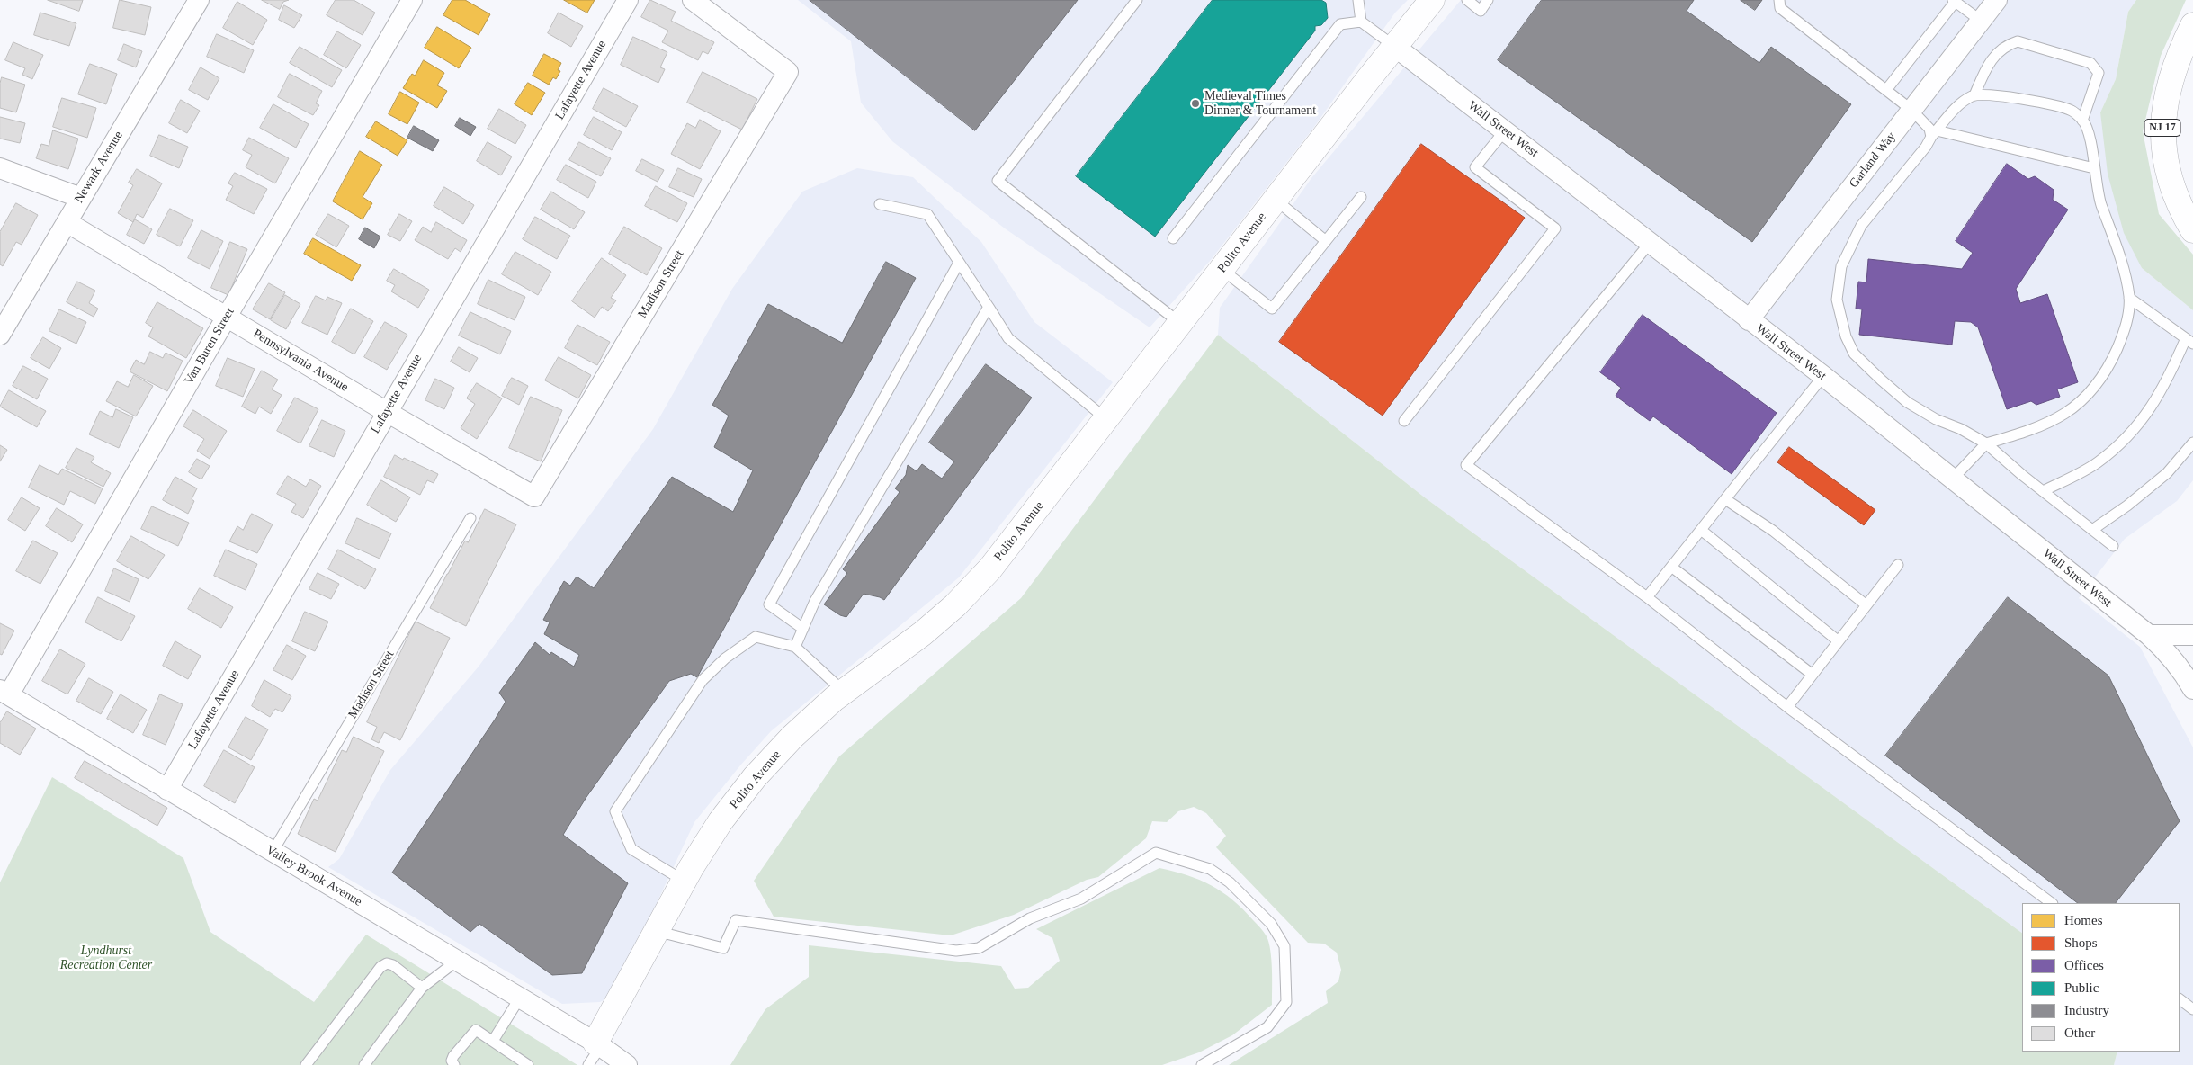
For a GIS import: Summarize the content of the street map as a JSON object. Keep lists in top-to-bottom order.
{
  "streets": {
    "street": [
      "Lafayette Avenue",
      "NJ 17",
      "Wall Street West",
      "Garland Way",
      "Newark Avenue",
      "Polito Avenue",
      "Madison Street",
      "Van Buren Street",
      "Pennsylvania Avenue",
      "Valley Brook Avenue"
    ]
  },
  "crossings": [
    ["Lafayette Avenue", "Pennsylvania Avenue"],
    ["Lafayette Avenue", "Valley Brook Avenue"],
    ["Wall Street West", "Garland Way"],
    ["Wall Street West", "Polito Avenue"],
    ["Newark Avenue", "Pennsylvania Avenue"],
    ["Polito Avenue", "Valley Brook Avenue"],
    ["Madison Street", "Pennsylvania Avenue"],
    ["Madison Street", "Valley Brook Avenue"],
    ["Van Buren Street", "Pennsylvania Avenue"],
    ["Van Buren Street", "Valley Brook Avenue"]
  ],
  "parks": ["Lyndhurst Recreation Center"],
  "places": ["Medieval Times Dinner & Tournament"],
  "legend": [
    "Homes",
    "Shops",
    "Offices",
    "Public",
    "Industry",
    "Other"
  ]
}
